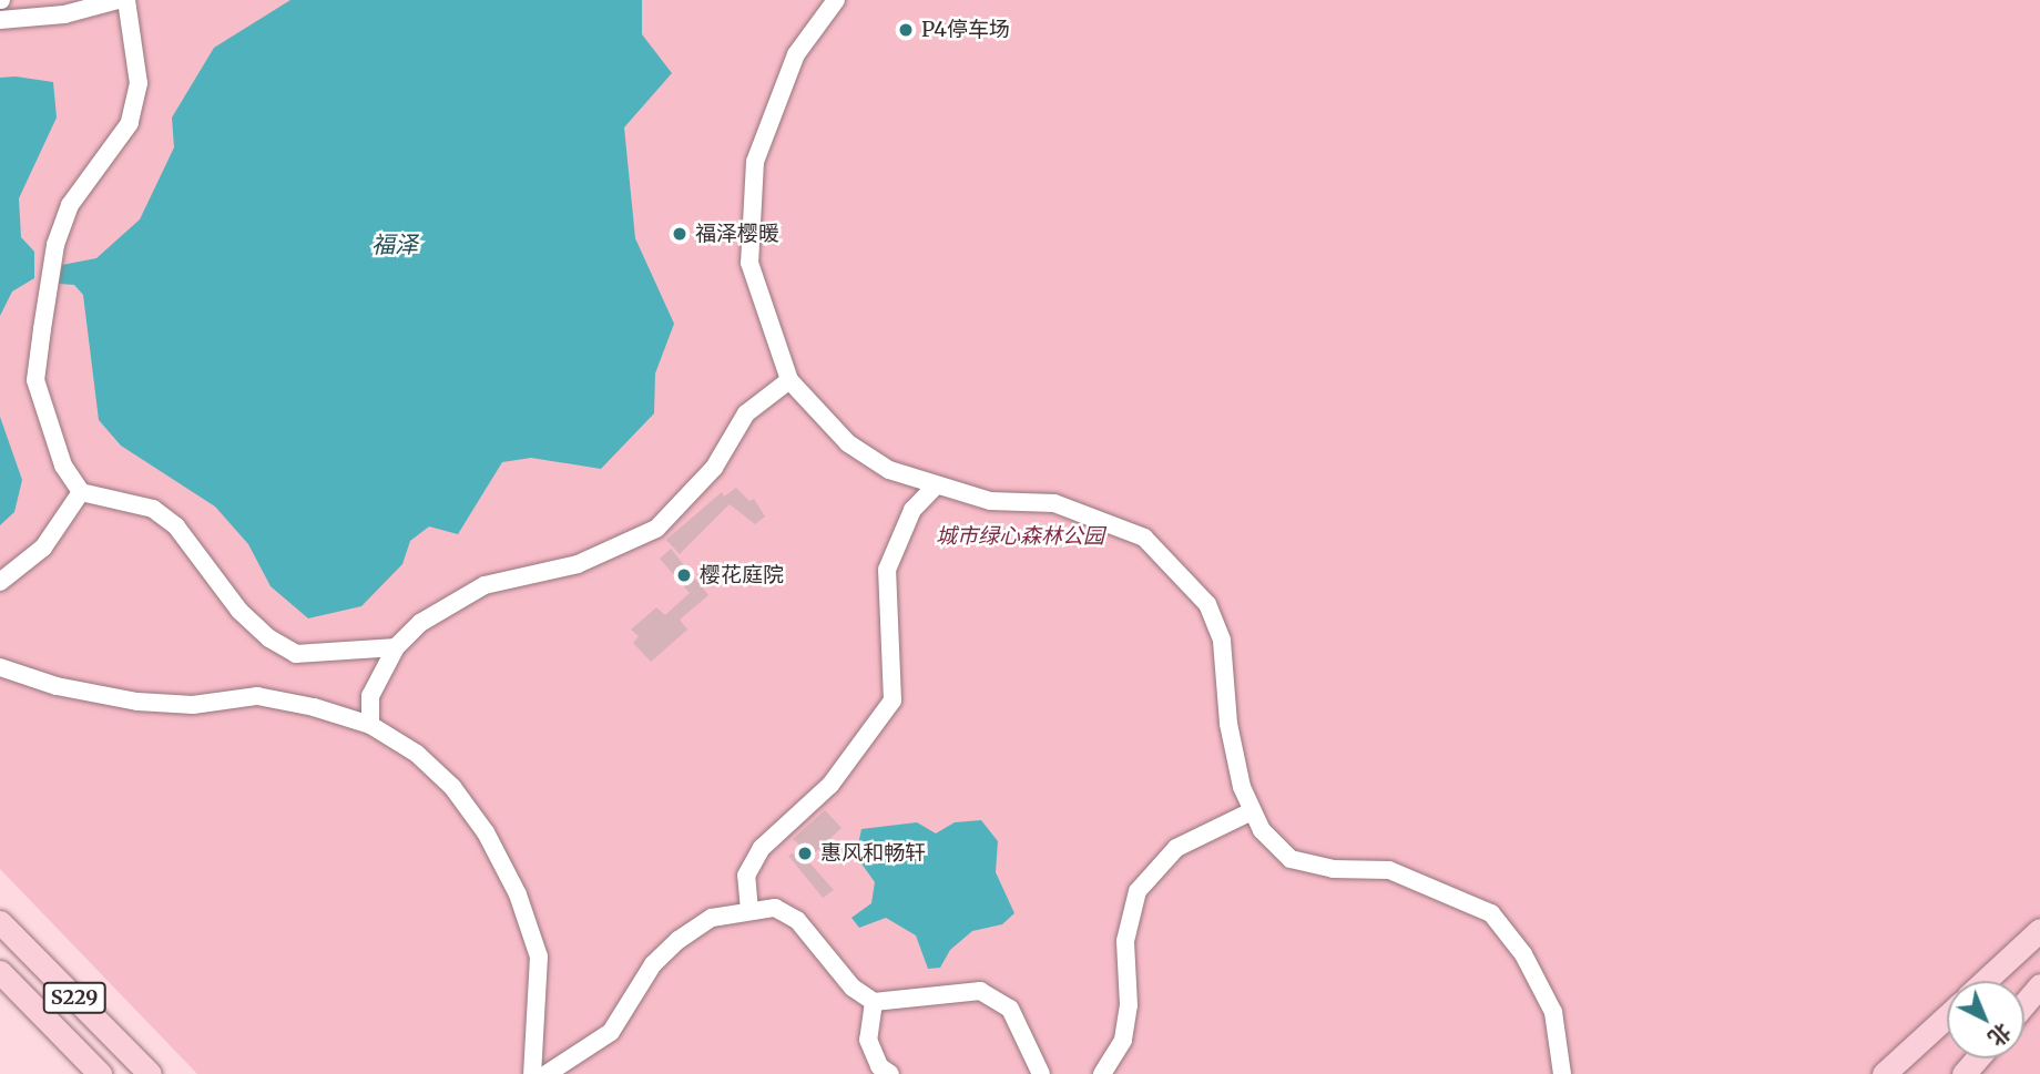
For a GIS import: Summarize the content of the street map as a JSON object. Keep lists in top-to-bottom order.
{
  "streets": {
    "main road": ["S229"]
  },
  "water": ["福泽"],
  "parks": ["城市绿心森林公园"],
  "places": [
    "P4停车场",
    "福泽樱暖",
    "樱花庭院",
    "惠风和畅轩"
  ],
  "north": "bottom right"
}
